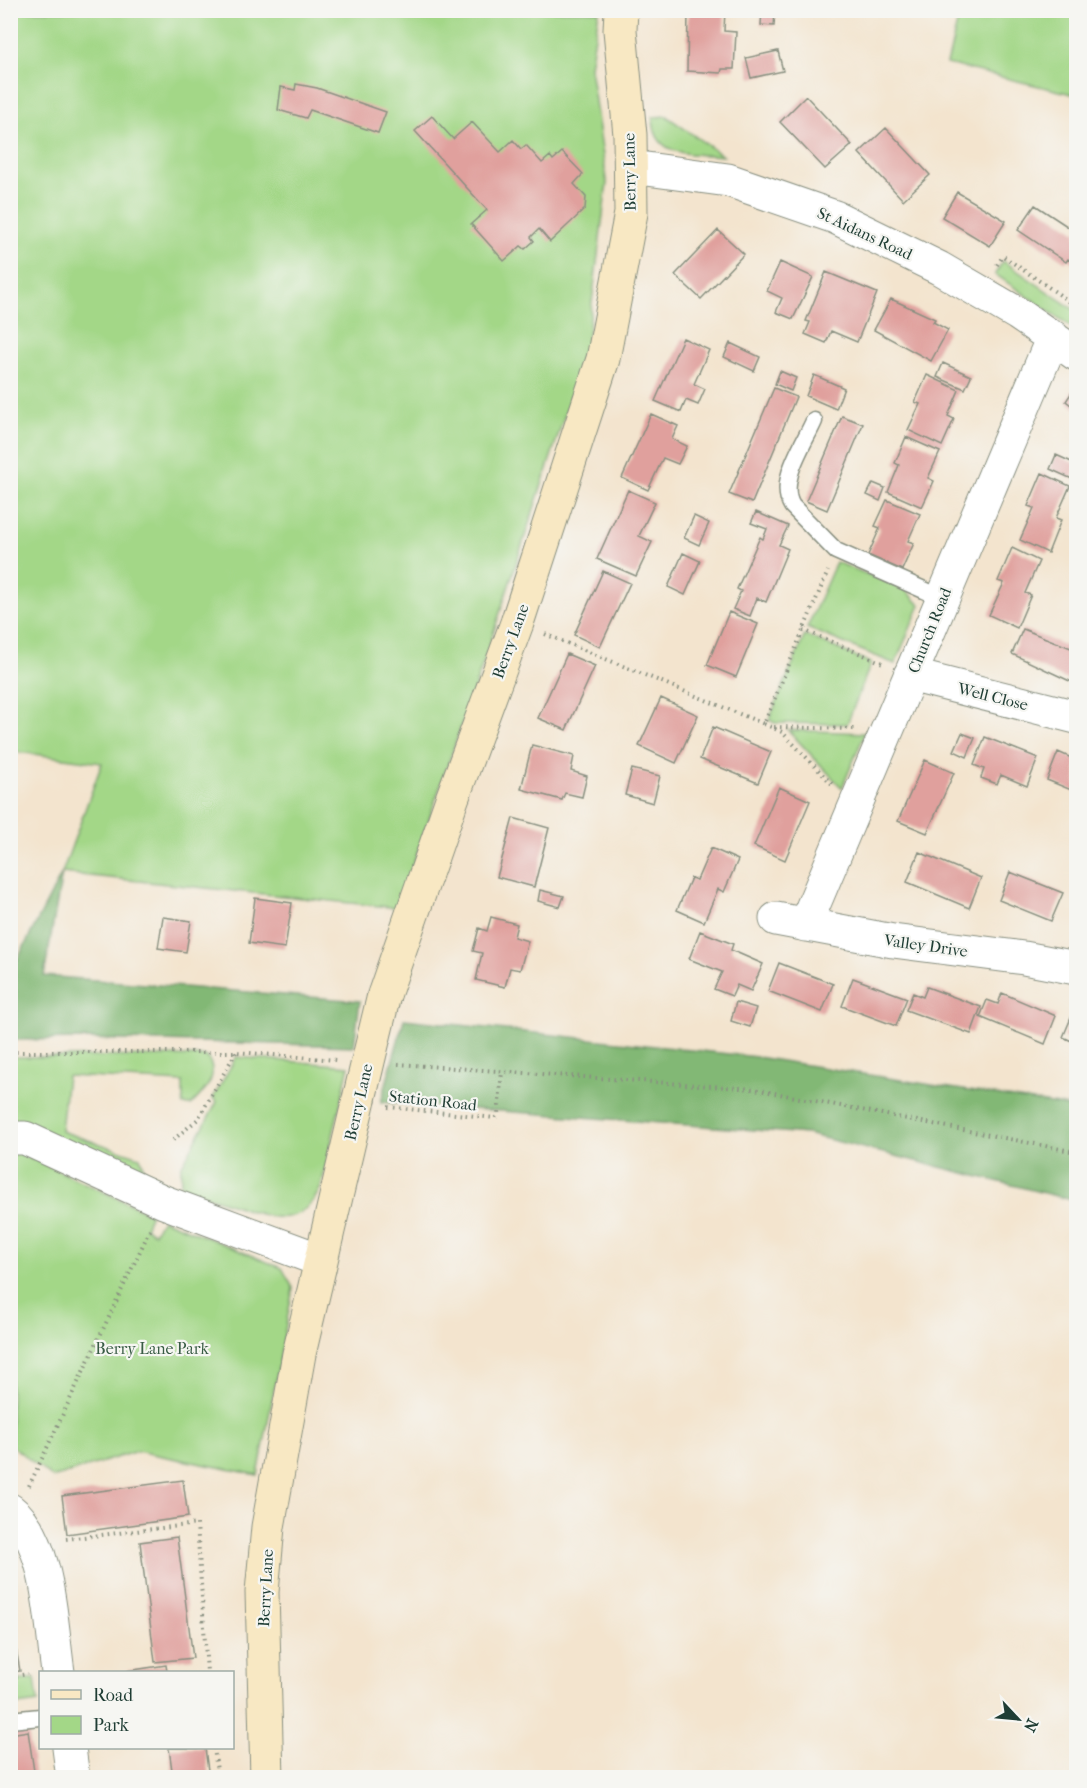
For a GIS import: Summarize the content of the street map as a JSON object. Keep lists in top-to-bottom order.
{
  "streets": {
    "street": [
      "Berry Lane",
      "St Aidans Road",
      "Church Road",
      "Well Close",
      "Valley Drive"
    ],
    "path": ["Station Road"]
  },
  "crossings": [
    ["Berry Lane", "St Aidans Road"],
    ["Berry Lane", "Station Road"],
    ["St Aidans Road", "Church Road"],
    ["Church Road", "Well Close"],
    ["Church Road", "Valley Drive"]
  ],
  "parks": ["Berry Lane Park"],
  "legend": ["Road", "Park"],
  "north": "bottom right"
}
